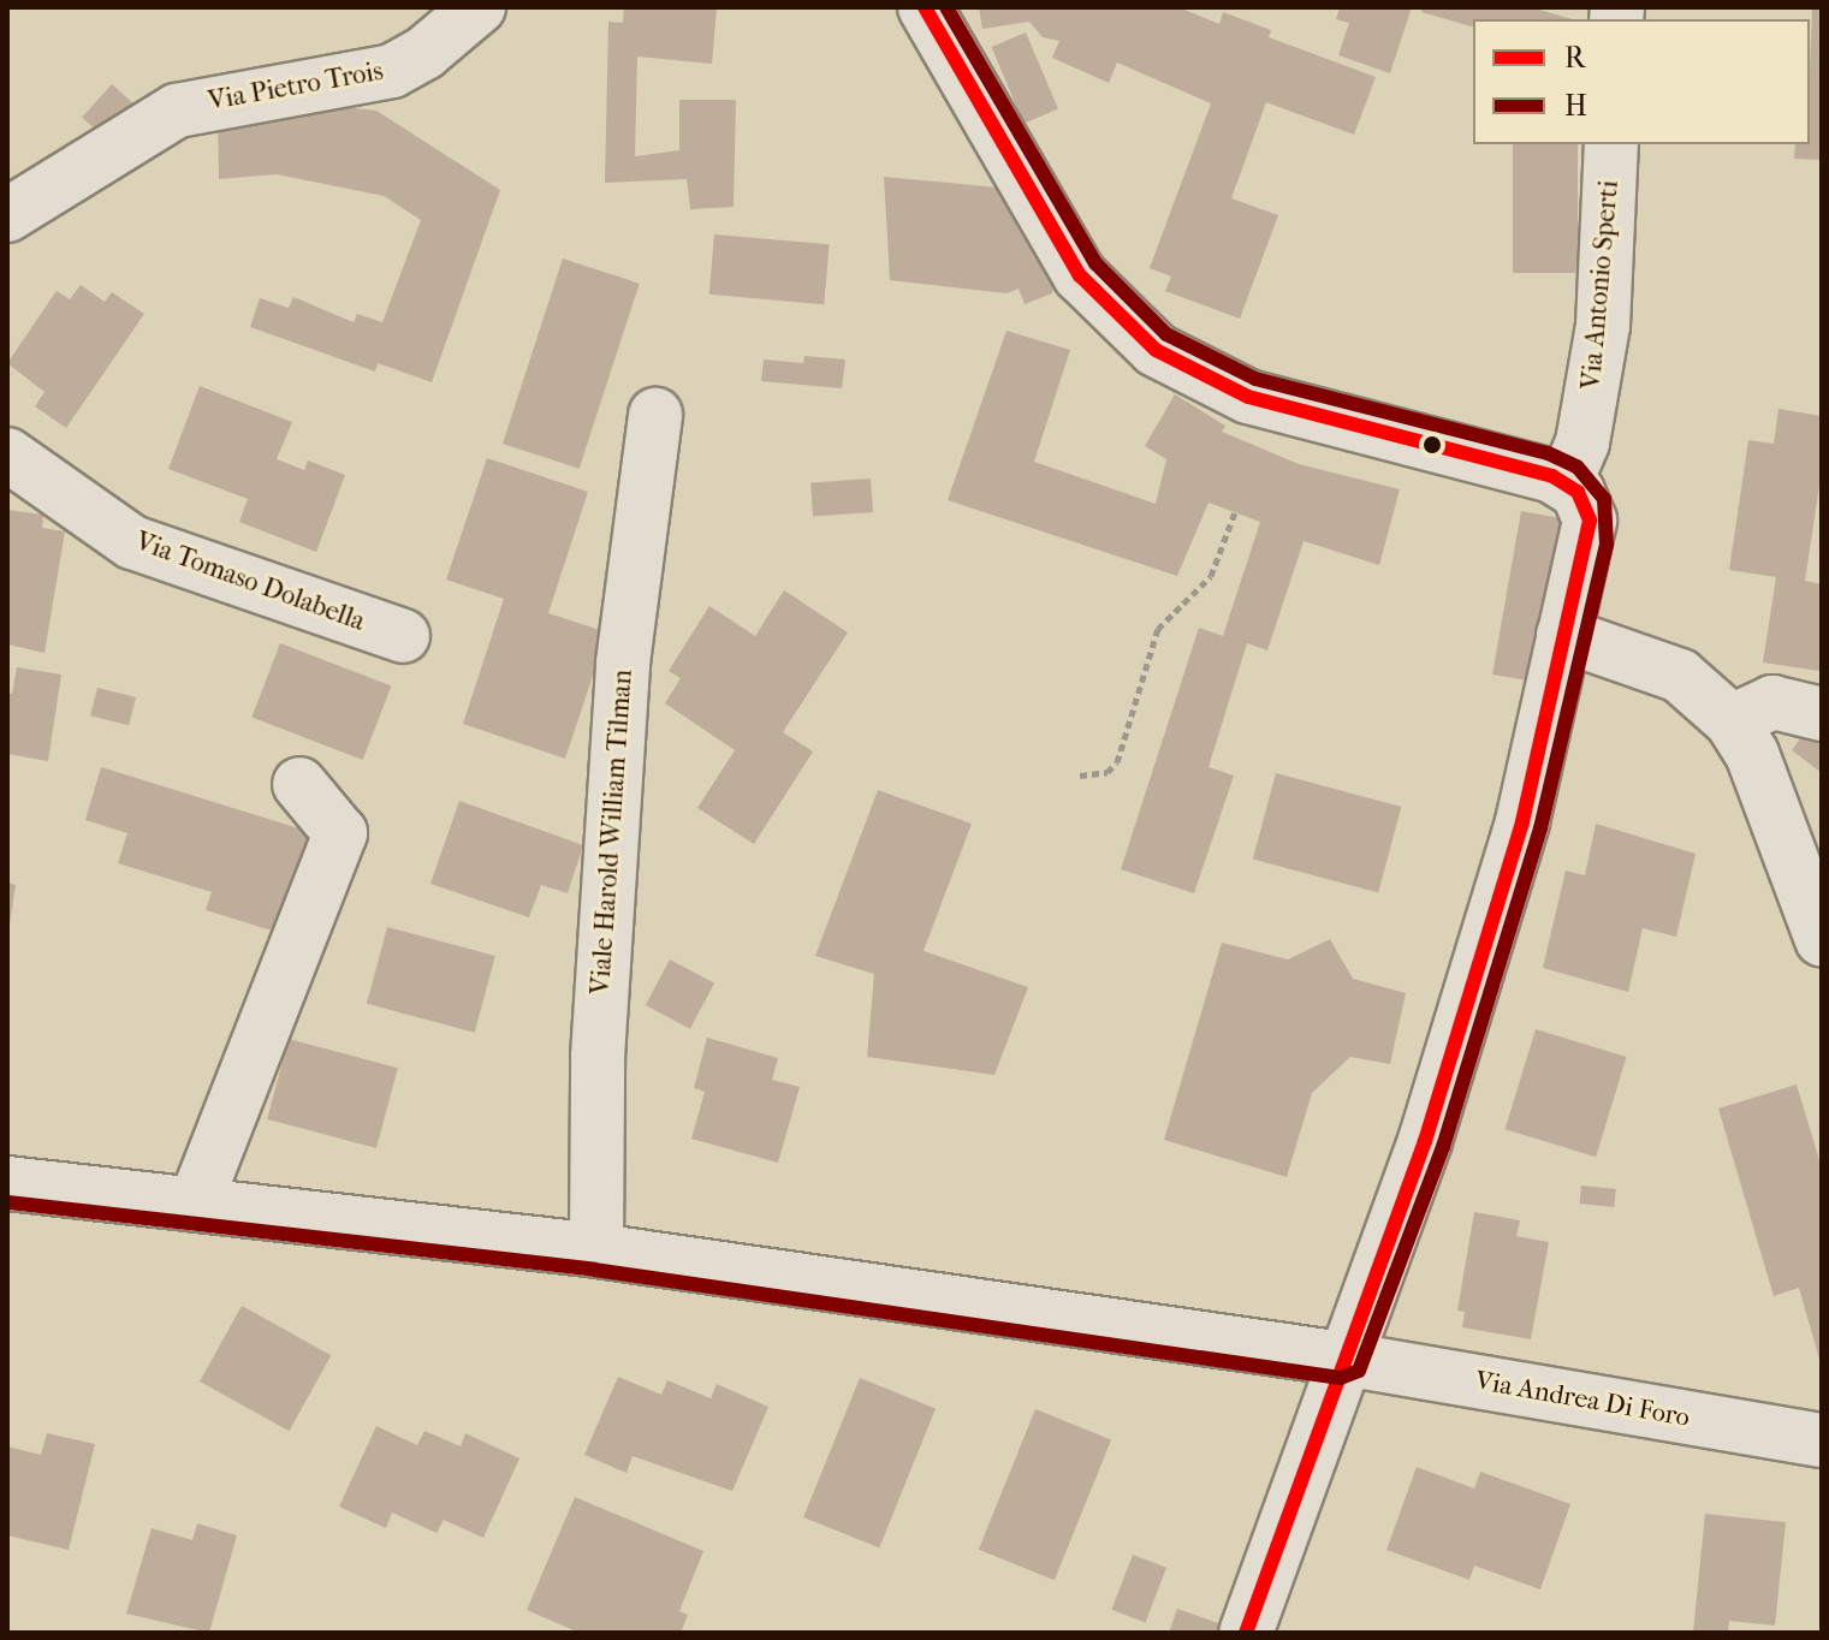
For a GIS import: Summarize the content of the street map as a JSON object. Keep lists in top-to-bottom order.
{
  "streets": {
    "street": [
      "Via Pietro Trois",
      "Via Antonio Sperti",
      "Via Tomaso Dolabella",
      "Viale Harold William Tilman",
      "Via Andrea Di Foro"
    ]
  },
  "lines": ["transit line R", "transit line H"],
  "legend": ["R", "H"]
}
